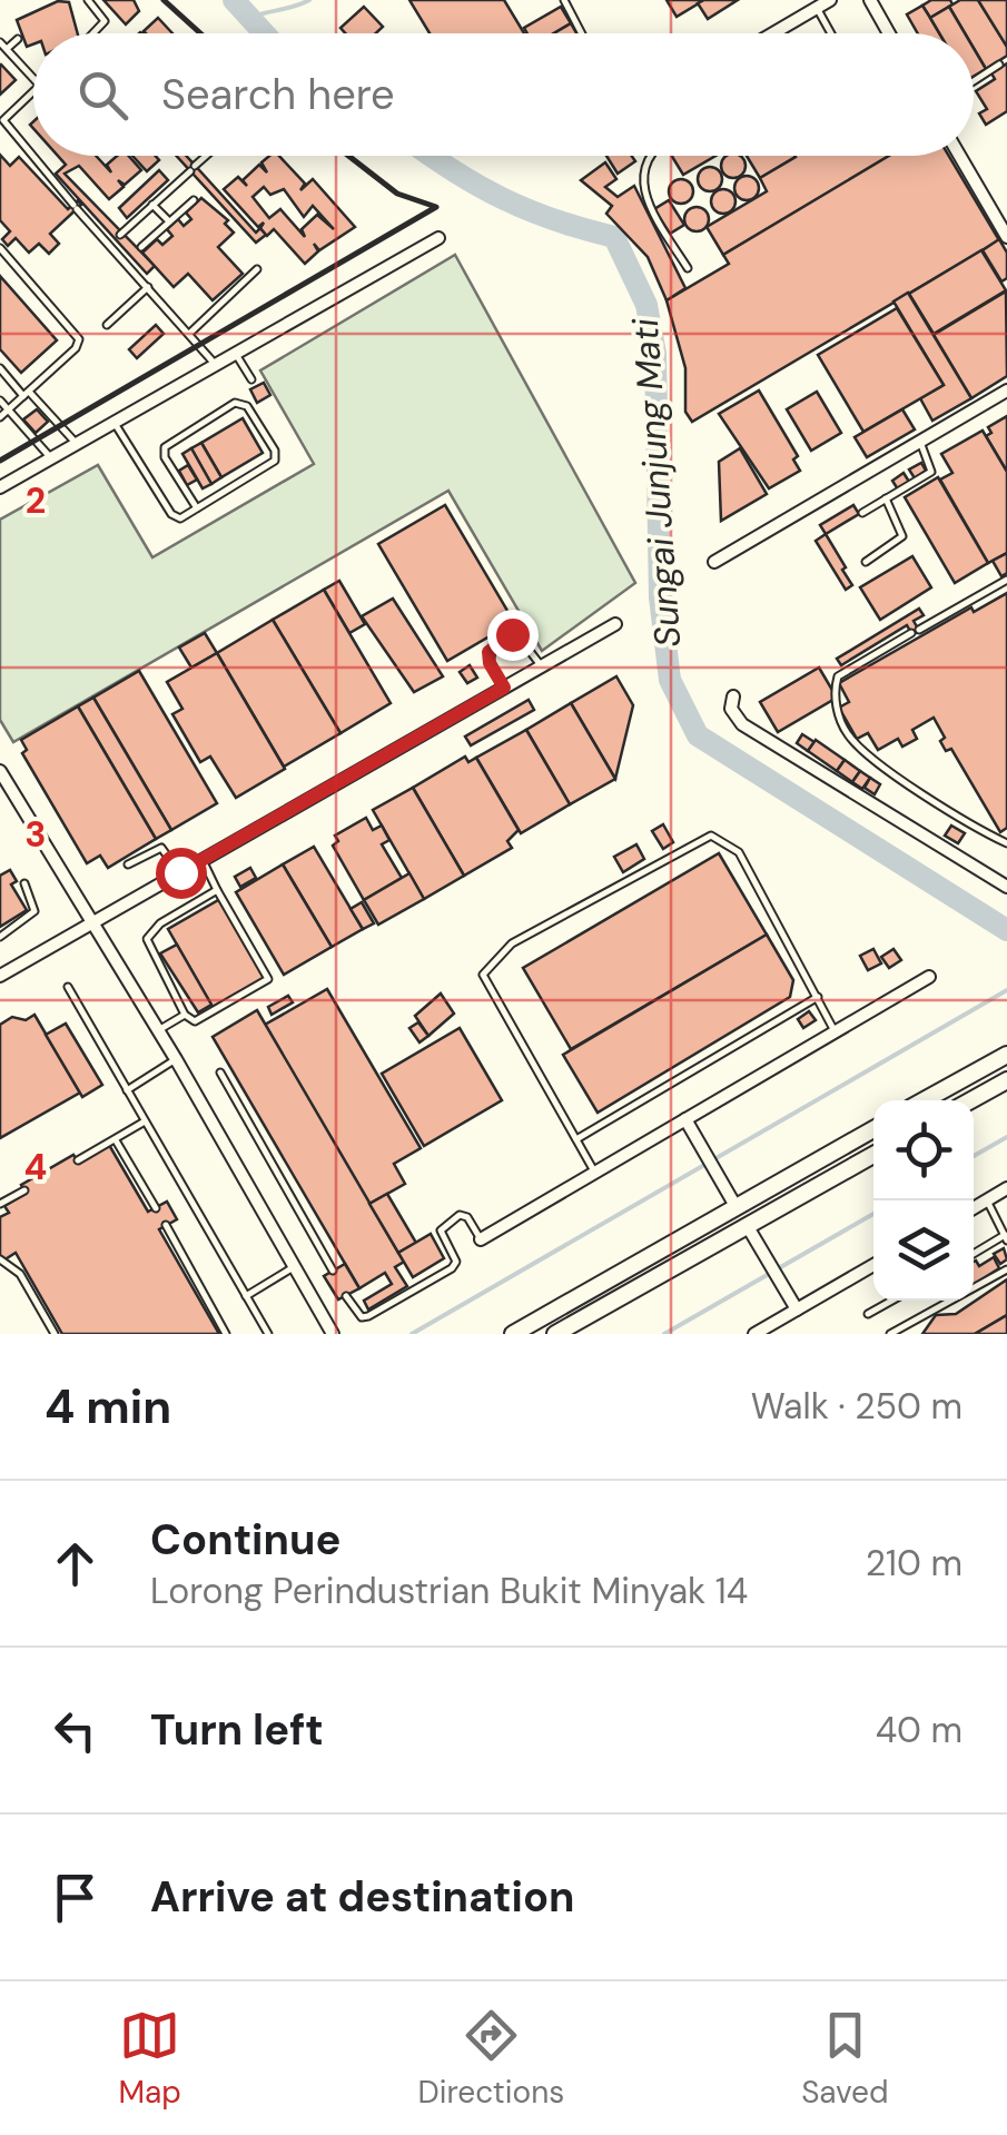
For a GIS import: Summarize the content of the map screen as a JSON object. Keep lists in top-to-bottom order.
{
  "water": ["Sungai Junjung Mati"],
  "page": {
    "search": "Search here",
    "heading": ["4 min", "Walk · 250 m"],
    "list": [
      ["Continue", "Lorong Perindustrian Bukit Minyak 14", "210 m"],
      ["Turn left", "40 m"],
      "Arrive at destination"
    ],
    "nav": ["Map", "Directions", "Saved"]
  },
  "grid": {
    "rows": ["2", "3", "4"]
  }
}
